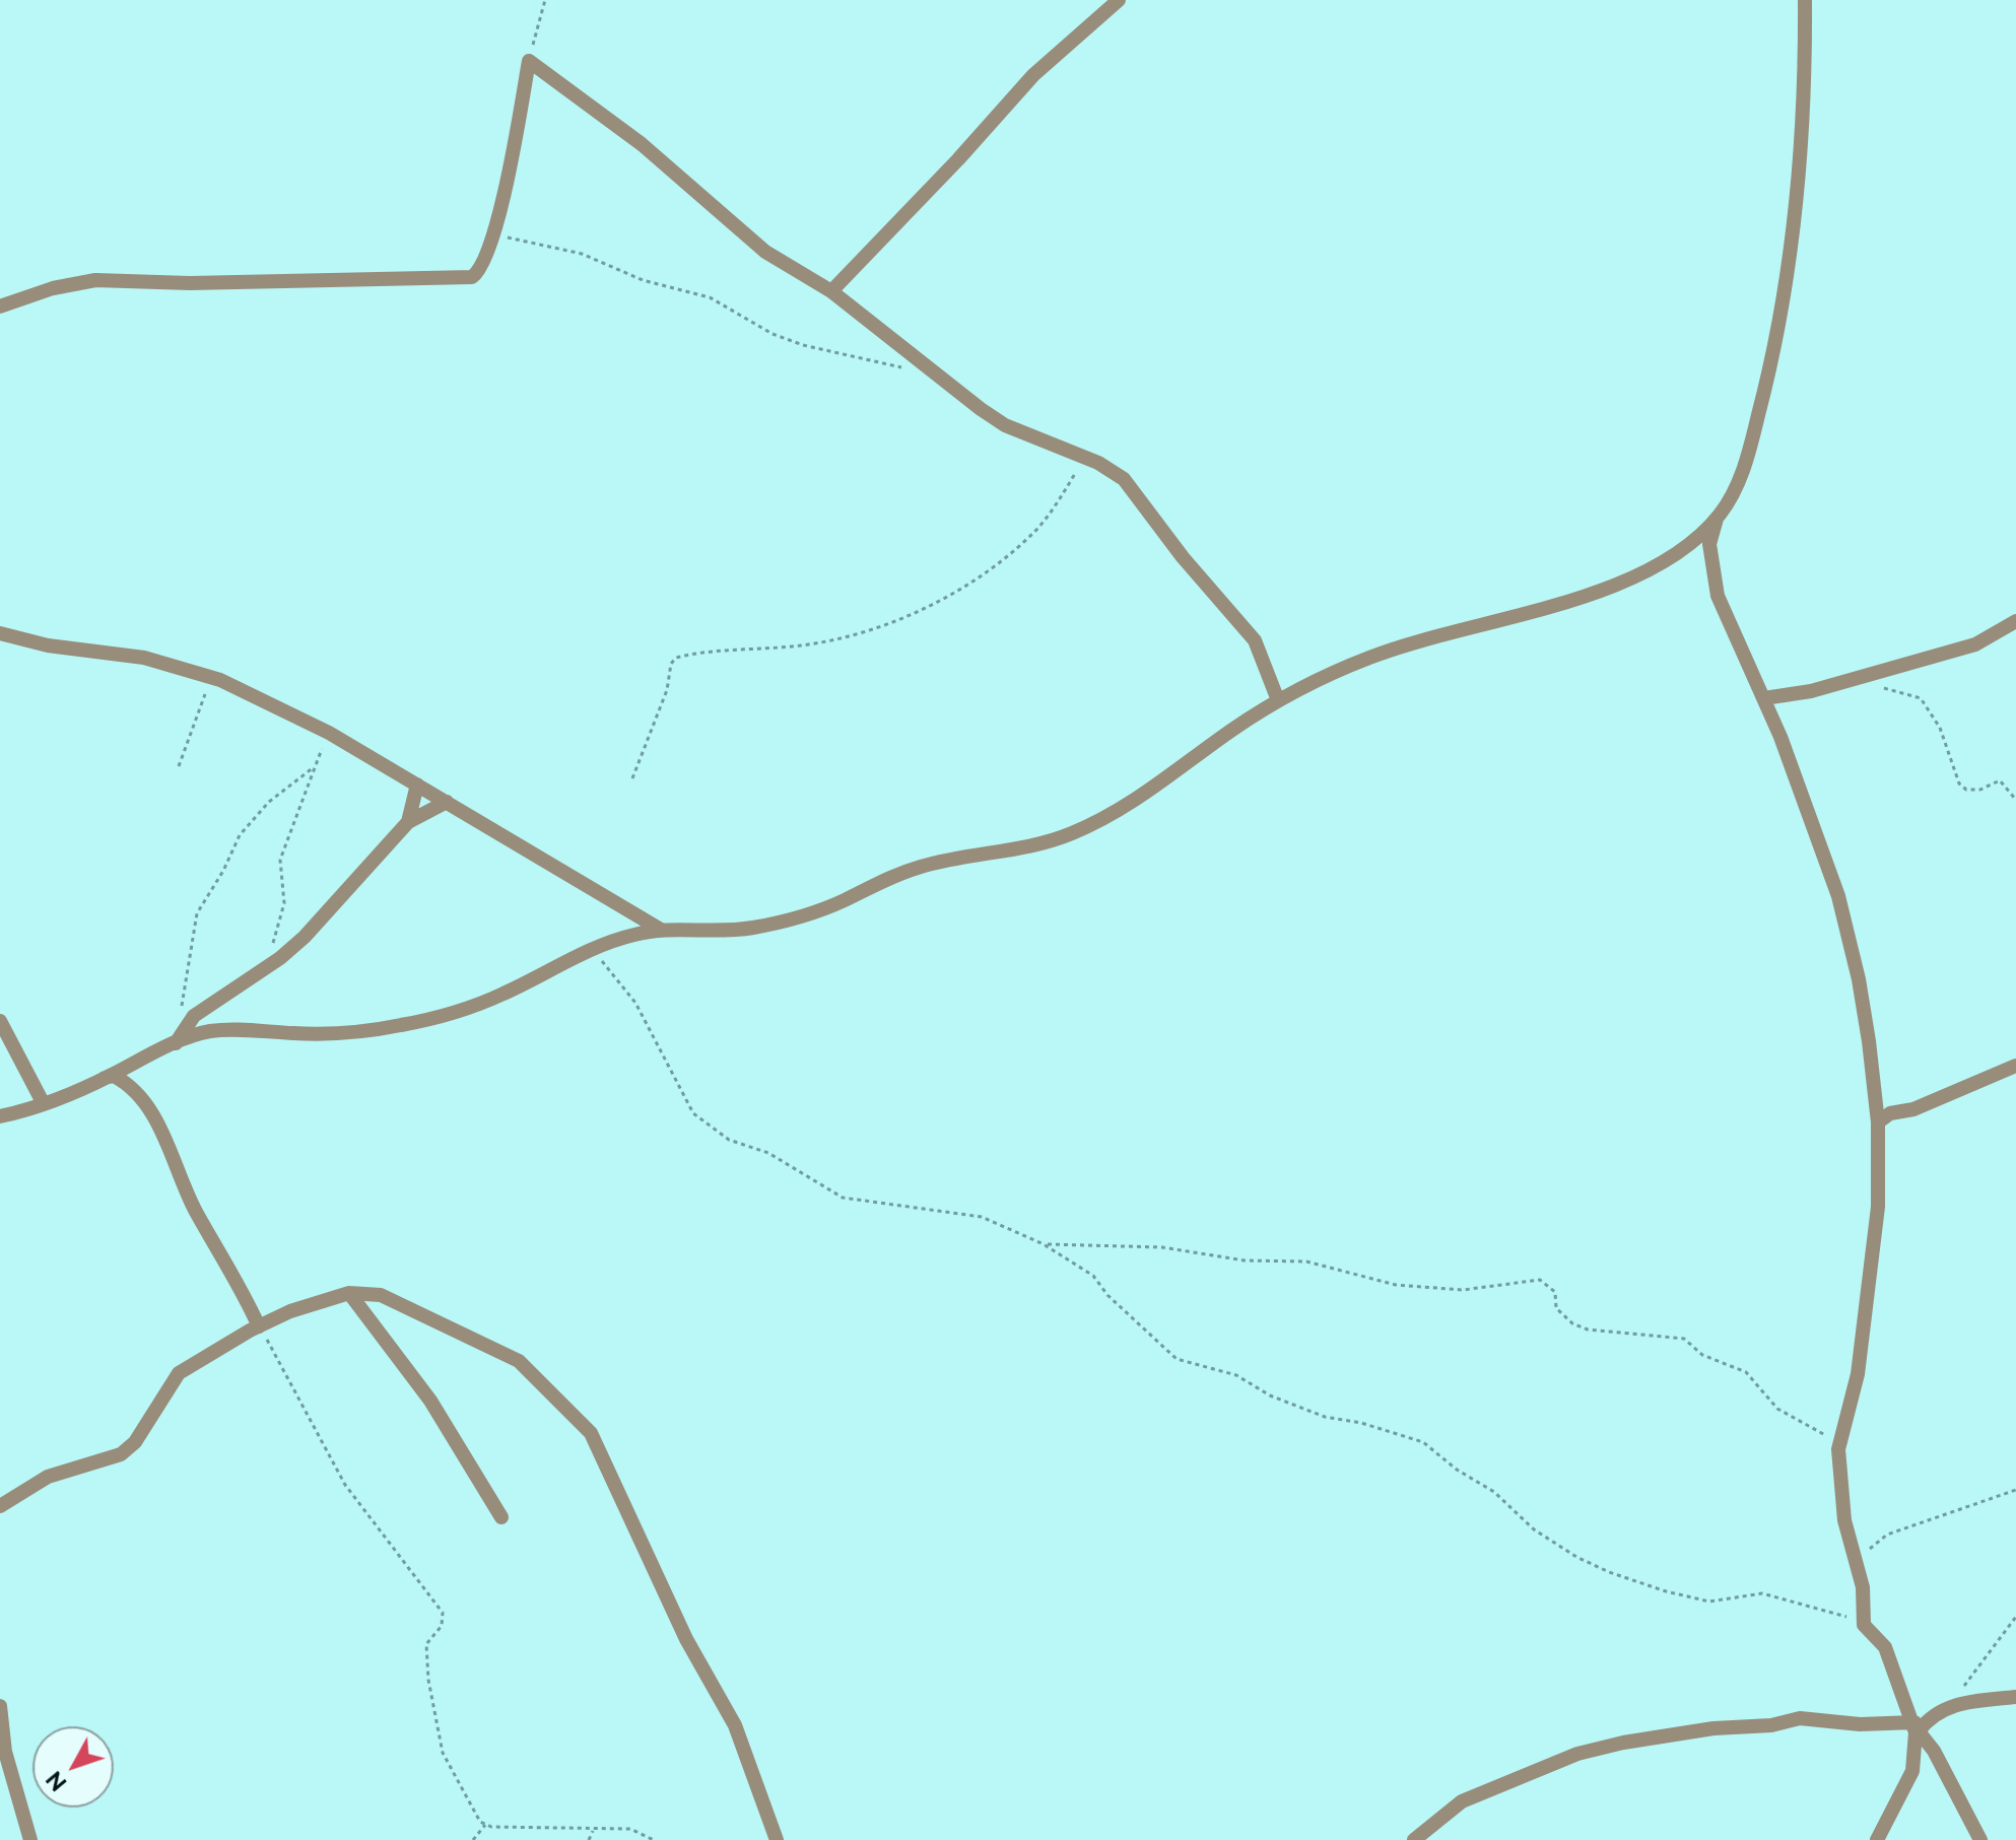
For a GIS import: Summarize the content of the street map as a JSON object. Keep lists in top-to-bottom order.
{
  "north": "bottom left"
}
